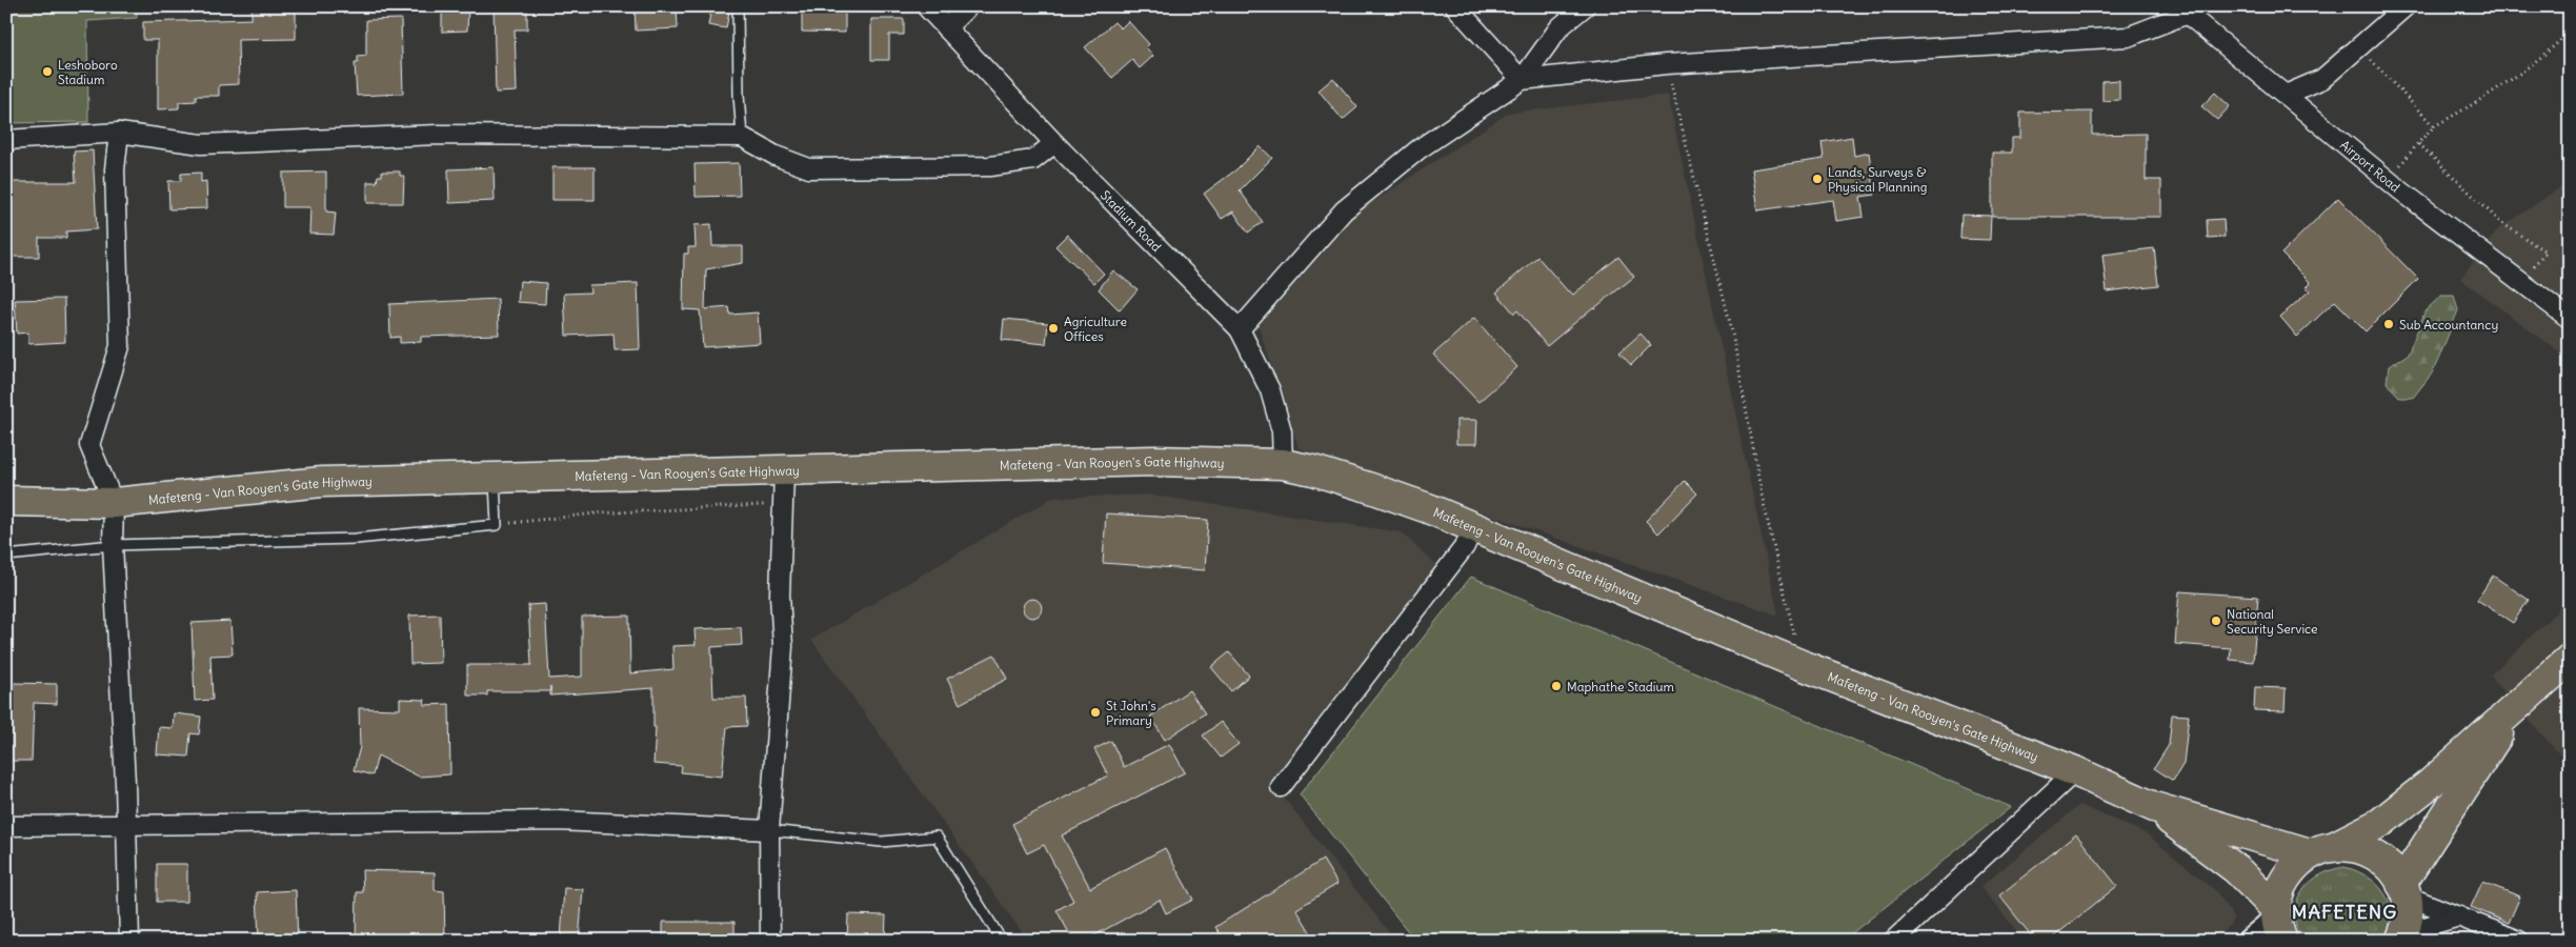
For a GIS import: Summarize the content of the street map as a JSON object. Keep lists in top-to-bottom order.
{
  "streets": {
    "main road": ["Mafeteng - Van Rooyen's Gate Highway"],
    "street": ["Airport Road", "Stadium Road"]
  },
  "crossings": [
    ["Stadium Road", "Mafeteng - Van Rooyen's Gate Highway"]
  ],
  "districts": ["MAFETENG"],
  "places": [
    "Leshoboro Stadium",
    "Lands, Surveys & Physical Planning",
    "Sub Accountancy",
    "Agriculture Offices",
    "National Security Service",
    "Maphathe Stadium",
    "St John's Primary"
  ]
}
